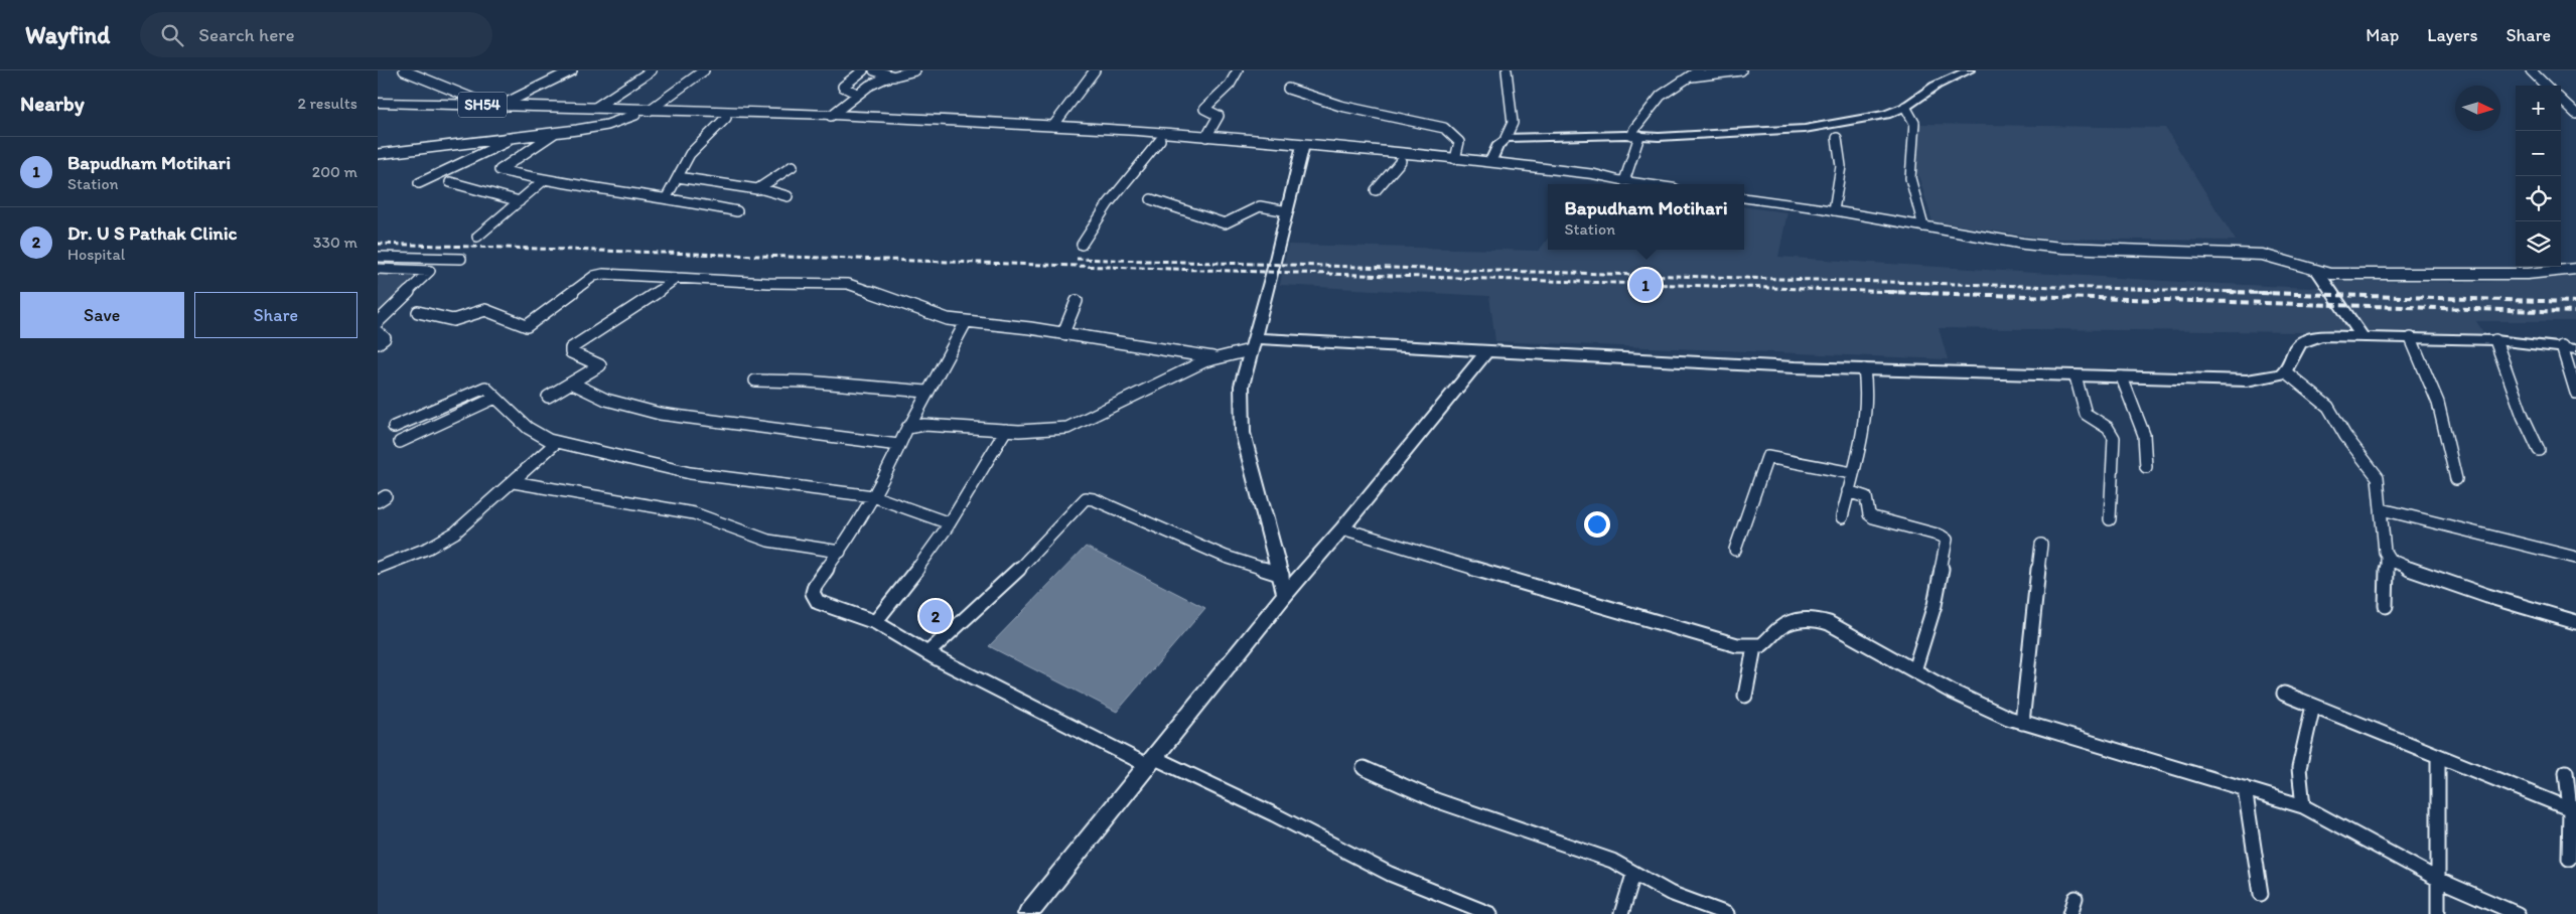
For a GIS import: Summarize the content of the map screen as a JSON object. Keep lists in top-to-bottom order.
{
  "streets": {
    "main road": ["SH54"]
  },
  "north": "right",
  "page": {
    "header": "Wayfind",
    "search": "Search here",
    "nav": ["Map", "Layers", "Share"],
    "heading": ["Nearby", "2 results"],
    "map_buttons": ["+", "−"],
    "list": [
      {
        "mark": "1",
        "name": "Bapudham Motihari",
        "note": "Station",
        "value": "200 m"
      },
      {
        "mark": "2",
        "name": "Dr. U S Pathak Clinic",
        "note": "Hospital",
        "value": "330 m"
      }
    ],
    "popup": ["Bapudham Motihari", "Station"],
    "pins": ["1", "2"],
    "buttons": ["Save", "Share"]
  }
}
